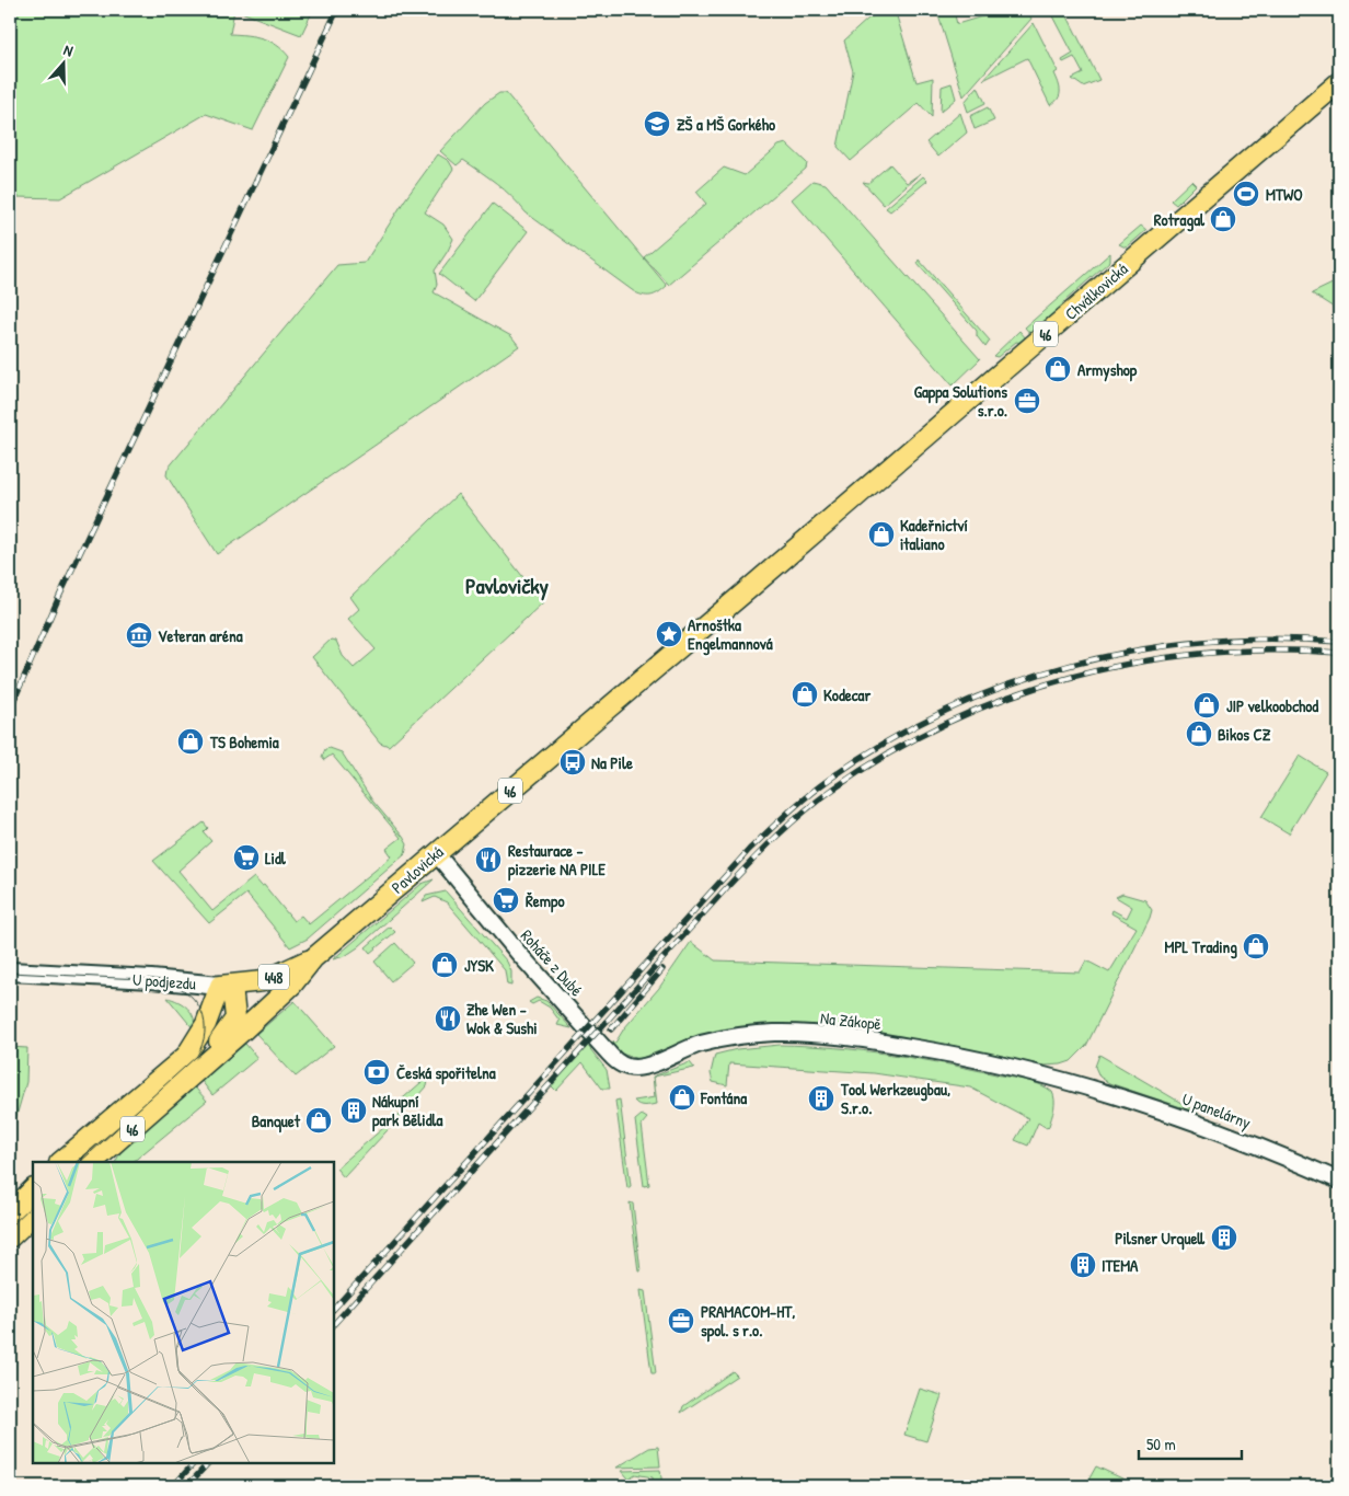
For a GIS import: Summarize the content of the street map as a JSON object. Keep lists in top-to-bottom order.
{
  "streets": {
    "main road": [
      "Chválkovická",
      "46",
      "Pavlovická",
      "448",
      "U podjezdu"
    ],
    "street": ["Roháče z Dubé", "Na Zákopě", "U panelárny"]
  },
  "crossings": [
    ["Chválkovická", "Pavlovická"],
    ["46", "U podjezdu"],
    ["Pavlovická", "Roháče z Dubé"],
    ["Pavlovická", "U podjezdu"],
    ["Roháče z Dubé", "Na Zákopě"],
    ["Na Zákopě", "U panelárny"]
  ],
  "districts": ["Pavlovičky"],
  "places": {
    "school or university": ["ZŠ a MŠ Gorkého"],
    "sports": ["MTWO"],
    "shop": [
      "Rotragal",
      "Armyshop",
      "Kadeřnictví italiano",
      "Kodecar",
      "JIP velkoobchod",
      "Bikos CZ",
      "TS Bohemia",
      "MPL Trading",
      "JYSK",
      "Fontána",
      "Banquet"
    ],
    "office": ["Gappa Solutions s.r.o.", "PRAMACOM-HT, spol. s r.o."],
    "place": ["Arnoštka Engelmannová"],
    "museum": ["Veteran aréna"],
    "bus stop": ["Na Pile"],
    "supermarket": ["Lidl", "Řempo"],
    "restaurant": ["Restaurace - pizzerie NA PILE", "Zhe Wen - Wok & Sushi"],
    "bank": ["Česká spořitelna"],
    "building": [
      "Tool Werkzeugbau, S.r.o.",
      "Nákupní park Bělidla",
      "Pilsner Urquell",
      "ITEMA"
    ]
  },
  "scale_bar": "50 m",
  "north": "top"
}
